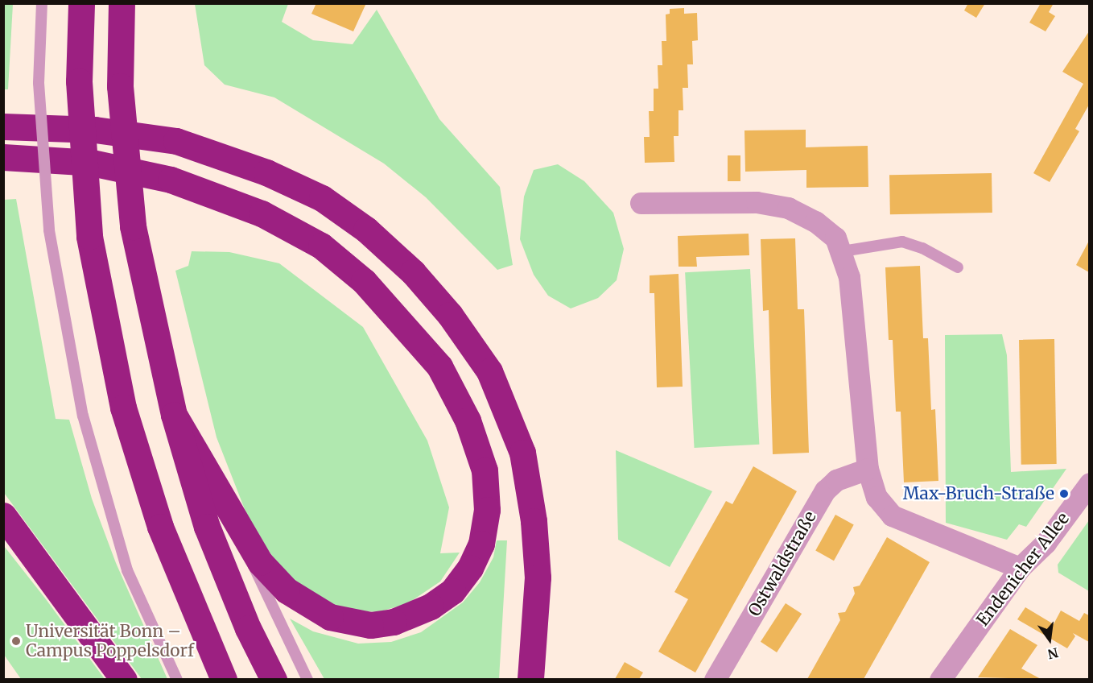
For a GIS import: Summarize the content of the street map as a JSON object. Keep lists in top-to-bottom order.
{
  "streets": {
    "street": ["Ostwaldstraße", "Endenicher Allee"]
  },
  "places": ["Max-Bruch-Straße", "Universität Bonn – Campus Poppelsdorf"],
  "north": "bottom"
}
